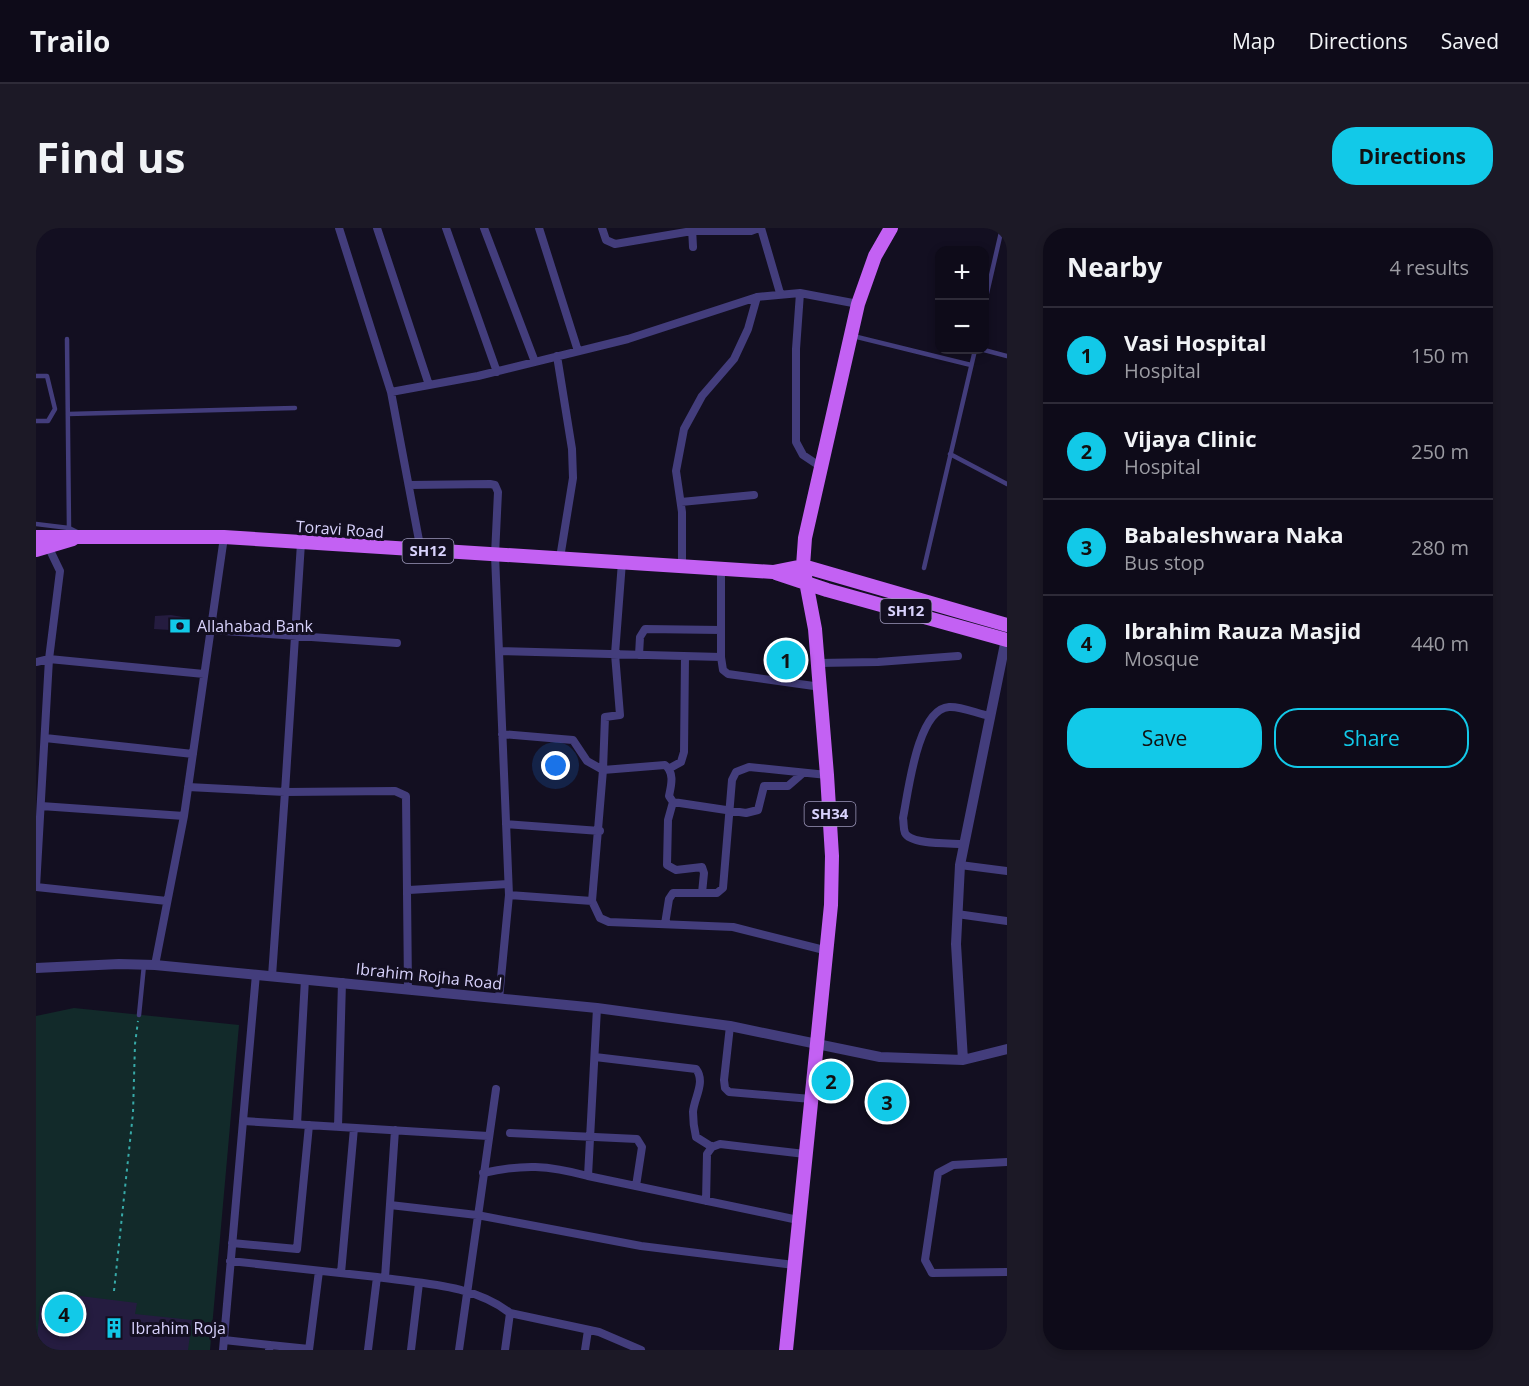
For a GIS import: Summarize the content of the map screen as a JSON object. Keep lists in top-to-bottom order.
{
  "streets": {
    "main road": ["Toravi Road", "SH12", "SH34"],
    "street": ["Ibrahim Rojha Road"]
  },
  "crossings": [
    ["Toravi Road", "SH12"],
    ["SH12", "SH34"],
    ["SH34", "Ibrahim Rojha Road"]
  ],
  "places": {
    "bank": ["Allahabad Bank"],
    "building": ["Ibrahim Roja"]
  },
  "page": {
    "header": "Trailo",
    "nav": ["Map", "Directions", "Saved"],
    "buttons": [
      "Directions",
      ["Save", "Share"]
    ],
    "title": "Find us",
    "heading": ["Nearby", "4 results"],
    "map_buttons": ["+", "−"],
    "list": [
      {
        "mark": "1",
        "name": "Vasi Hospital",
        "note": "Hospital",
        "value": "150 m"
      },
      {
        "mark": "2",
        "name": "Vijaya Clinic",
        "note": "Hospital",
        "value": "250 m"
      },
      {
        "mark": "3",
        "name": "Babaleshwara Naka",
        "note": "Bus stop",
        "value": "280 m"
      },
      {
        "mark": "4",
        "name": "Ibrahim Rauza Masjid",
        "note": "Mosque",
        "value": "440 m"
      }
    ],
    "pins": [
      "1",
      "2",
      "3",
      "4"
    ]
  }
}
